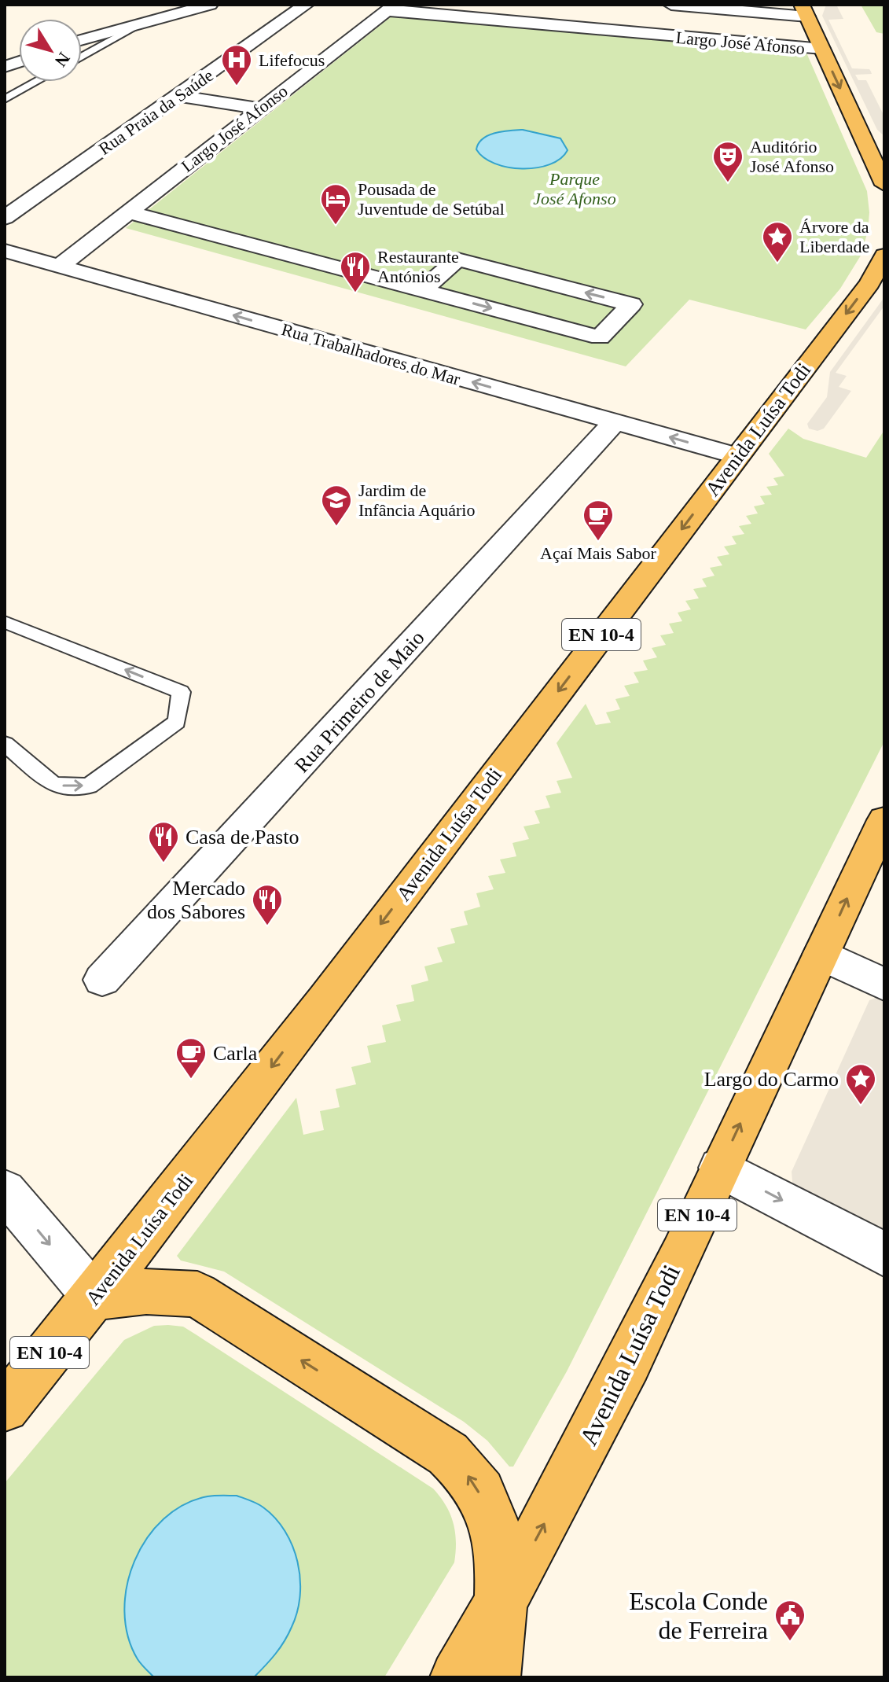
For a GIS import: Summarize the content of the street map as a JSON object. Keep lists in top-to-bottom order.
{
  "streets": {
    "main road": ["Avenida Luísa Todi", "EN 10-4"],
    "street": [
      "Largo José Afonso",
      "Rua Praia da Saúde",
      "Rua Trabalhadores do Mar",
      "Rua Primeiro de Maio"
    ]
  },
  "crossings": [
    ["Largo José Afonso", "Rua Trabalhadores do Mar"],
    ["Rua Trabalhadores do Mar", "Avenida Luísa Todi"],
    ["Rua Trabalhadores do Mar", "Rua Primeiro de Maio"]
  ],
  "parks": ["Parque José Afonso"],
  "places": {
    "hospital": ["Lifefocus"],
    "theatre": ["Auditório José Afonso"],
    "hotel": ["Pousada de Juventude de Setúbal"],
    "place": ["Árvore da Liberdade", "Largo do Carmo"],
    "restaurant": ["Restaurante Antónios", "Casa de Pasto", "Mercado dos Sabores"],
    "school or university": ["Jardim de Infância Aquário"],
    "cafe": ["Açaí Mais Sabor", "Carla"],
    "public building": ["Escola Conde de Ferreira"]
  },
  "north": "bottom right"
}
